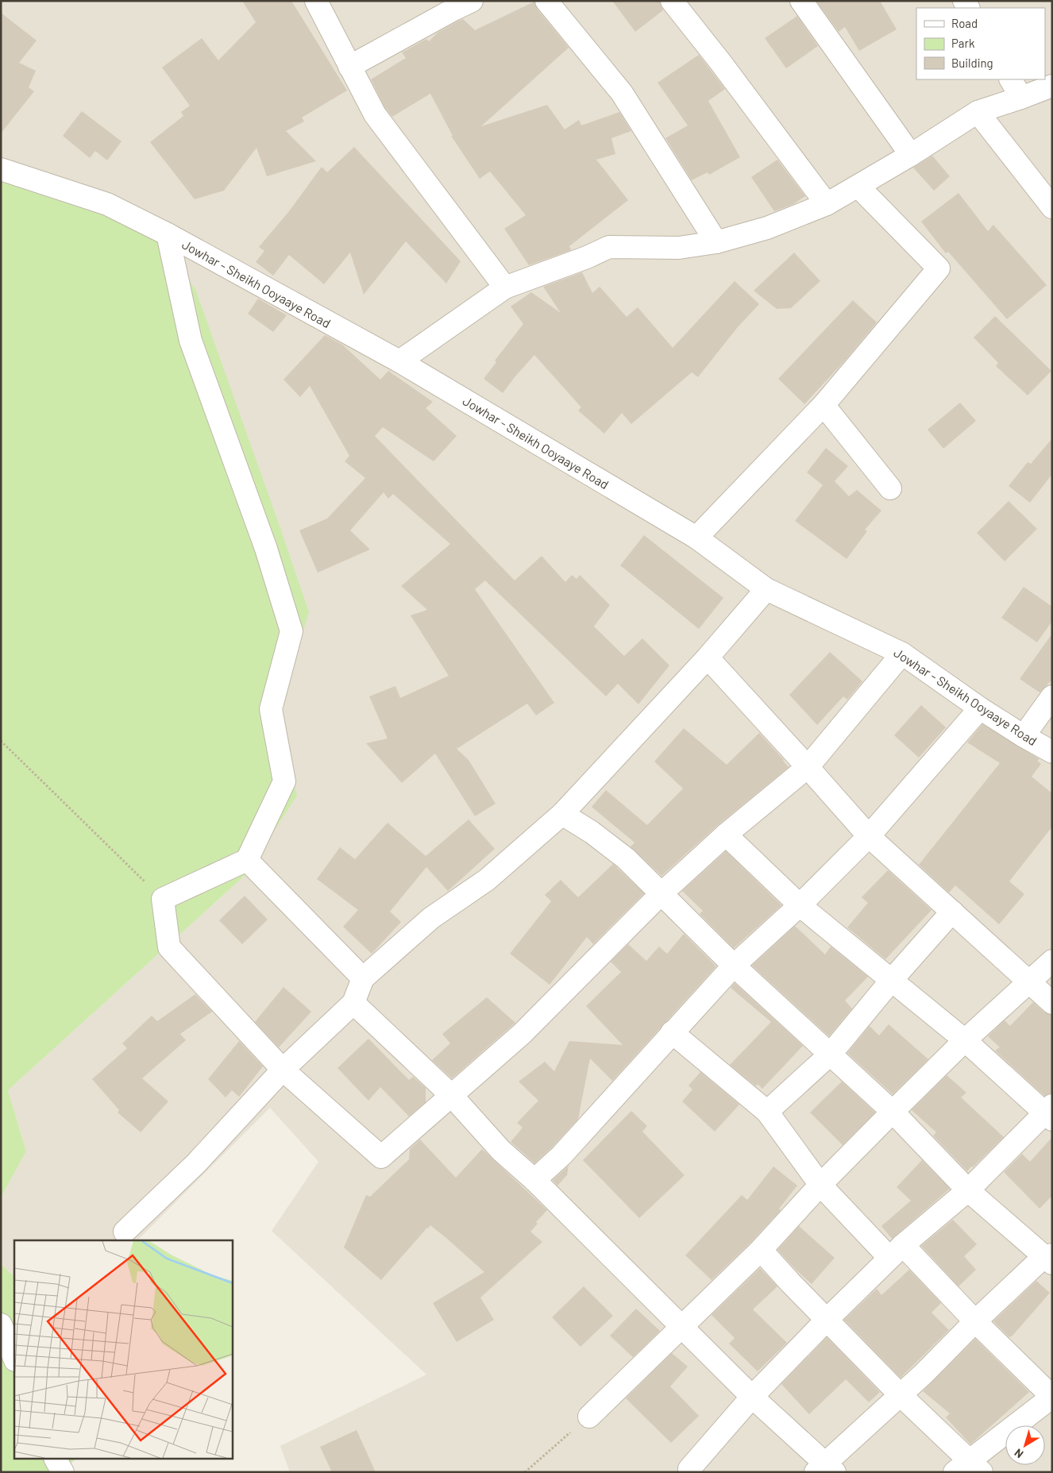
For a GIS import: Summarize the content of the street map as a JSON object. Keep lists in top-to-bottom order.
{
  "streets": {
    "street": ["Jowhar - Sheikh Ooyaaye Road"]
  },
  "legend": ["Road", "Park", "Building"],
  "north": "bottom left"
}
